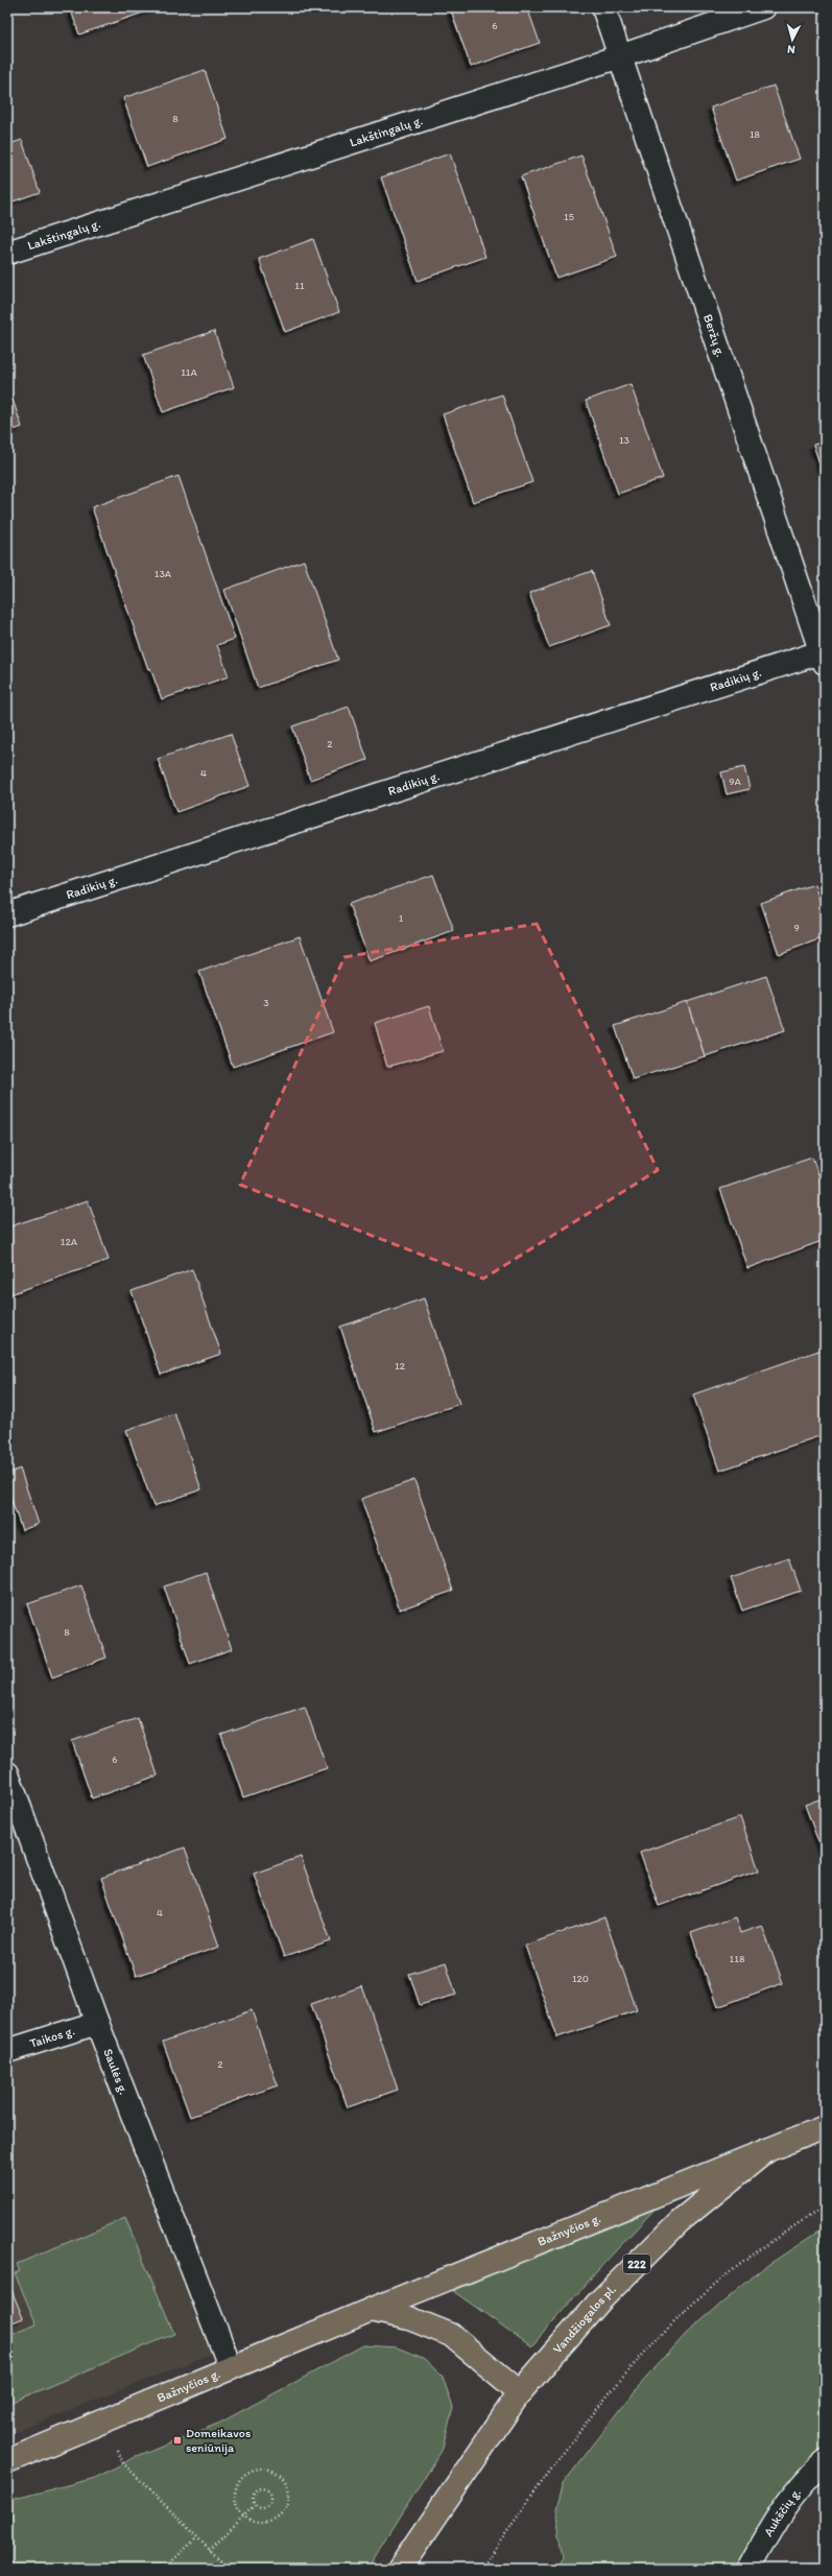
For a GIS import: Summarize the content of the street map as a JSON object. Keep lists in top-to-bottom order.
{
  "streets": {
    "main road": ["Bažnyčios g.", "222", "Vandžiogalos pl."],
    "street": [
      "Lakštingalų g.",
      "Beržų g.",
      "Radikių g.",
      "Taikos g.",
      "Saulės g.",
      "Aukščių g."
    ]
  },
  "crossings": [
    ["Lakštingalų g.", "Beržų g."],
    ["Beržų g.", "Radikių g."],
    ["Taikos g.", "Saulės g."],
    ["Saulės g.", "Bažnyčios g."],
    ["Bažnyčios g.", "Vandžiogalos pl."]
  ],
  "places": {
    "transit": ["Domeikavos seniūnija"]
  },
  "house_numbers": [
    "6",
    "8",
    "18",
    "15",
    "11",
    "11A",
    "13",
    "13A",
    "2",
    "4",
    "9A",
    "1",
    "9",
    "3",
    "12A",
    "12",
    "8",
    "6",
    "4",
    "118",
    "120",
    "2"
  ],
  "north": "bottom"
}
